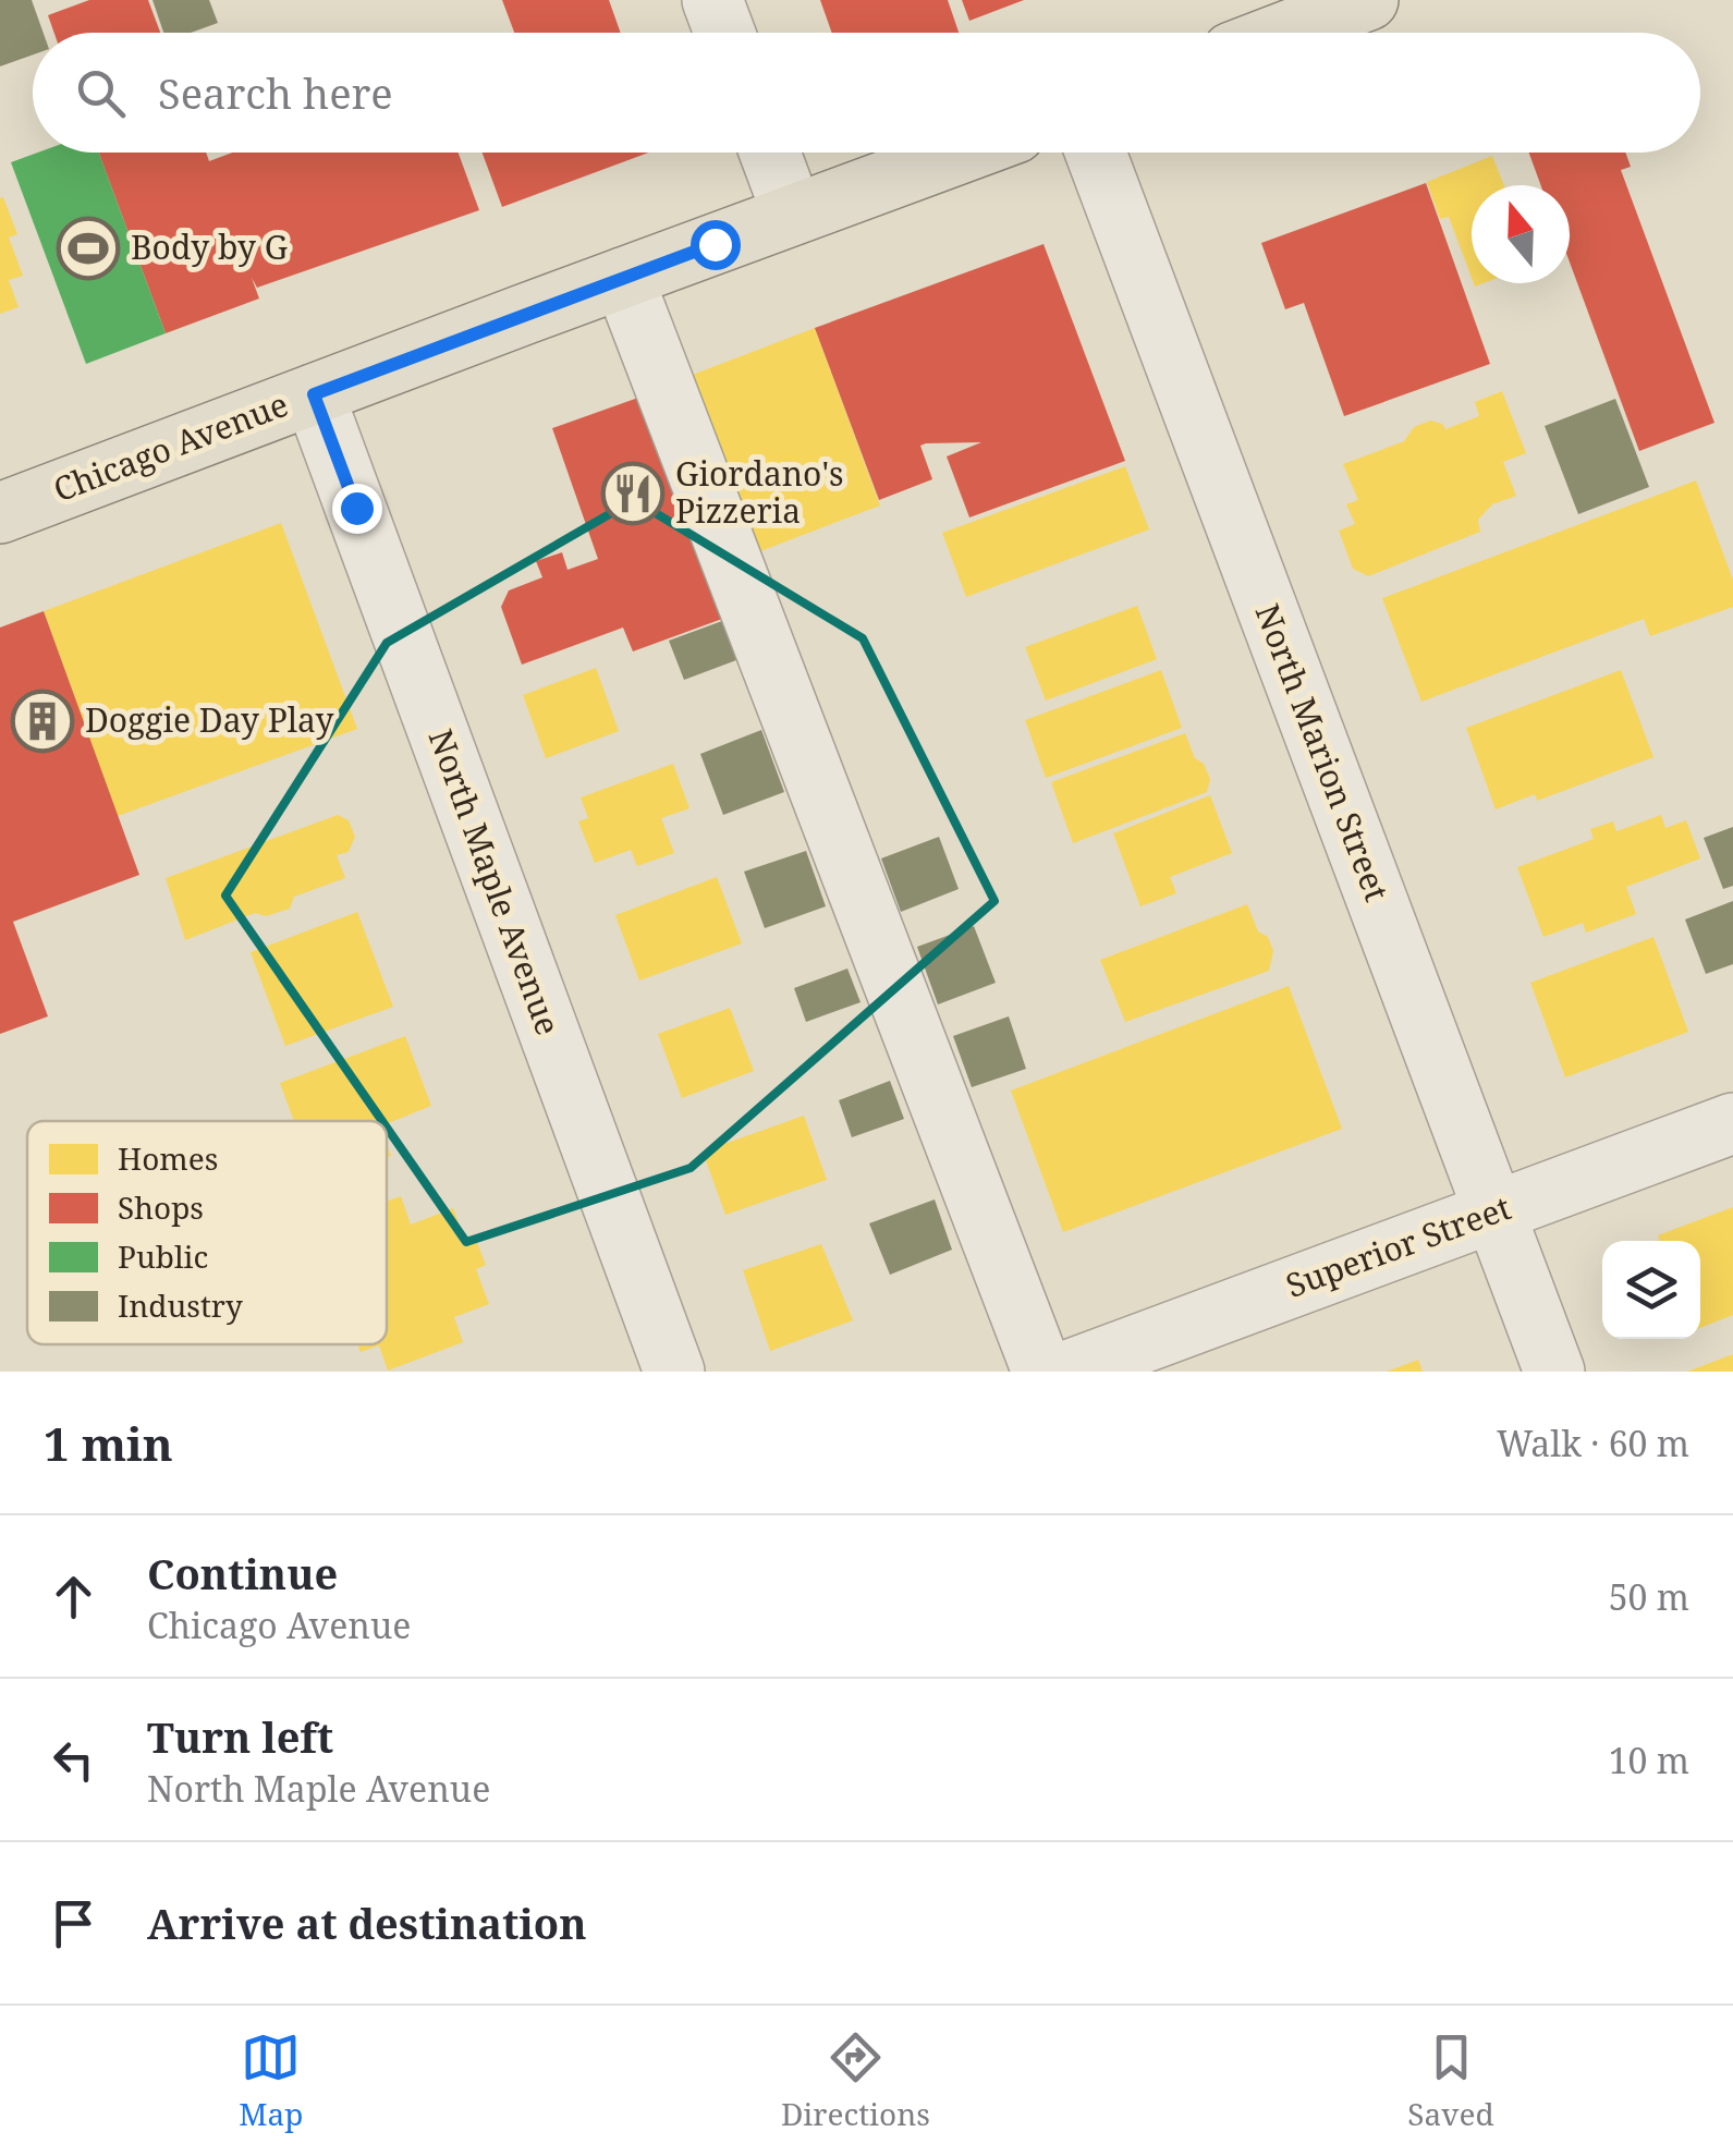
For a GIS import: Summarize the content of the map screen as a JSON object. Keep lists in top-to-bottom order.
{
  "streets": {
    "main road": ["Chicago Avenue"],
    "street": ["North Marion Street", "North Maple Avenue", "Superior Street"]
  },
  "crossings": [
    ["Chicago Avenue", "North Maple Avenue"],
    ["North Marion Street", "Superior Street"]
  ],
  "places": {
    "sports": ["Body by G"],
    "restaurant": ["Giordano's Pizzeria"],
    "building": ["Doggie Day Play"]
  },
  "legend": [
    "Homes",
    "Shops",
    "Public",
    "Industry"
  ],
  "north": "top",
  "page": {
    "search": "Search here",
    "heading": ["1 min", "Walk · 60 m"],
    "list": [
      ["Continue", "Chicago Avenue", "50 m"],
      ["Turn left", "North Maple Avenue", "10 m"],
      "Arrive at destination"
    ],
    "nav": ["Map", "Directions", "Saved"]
  }
}
